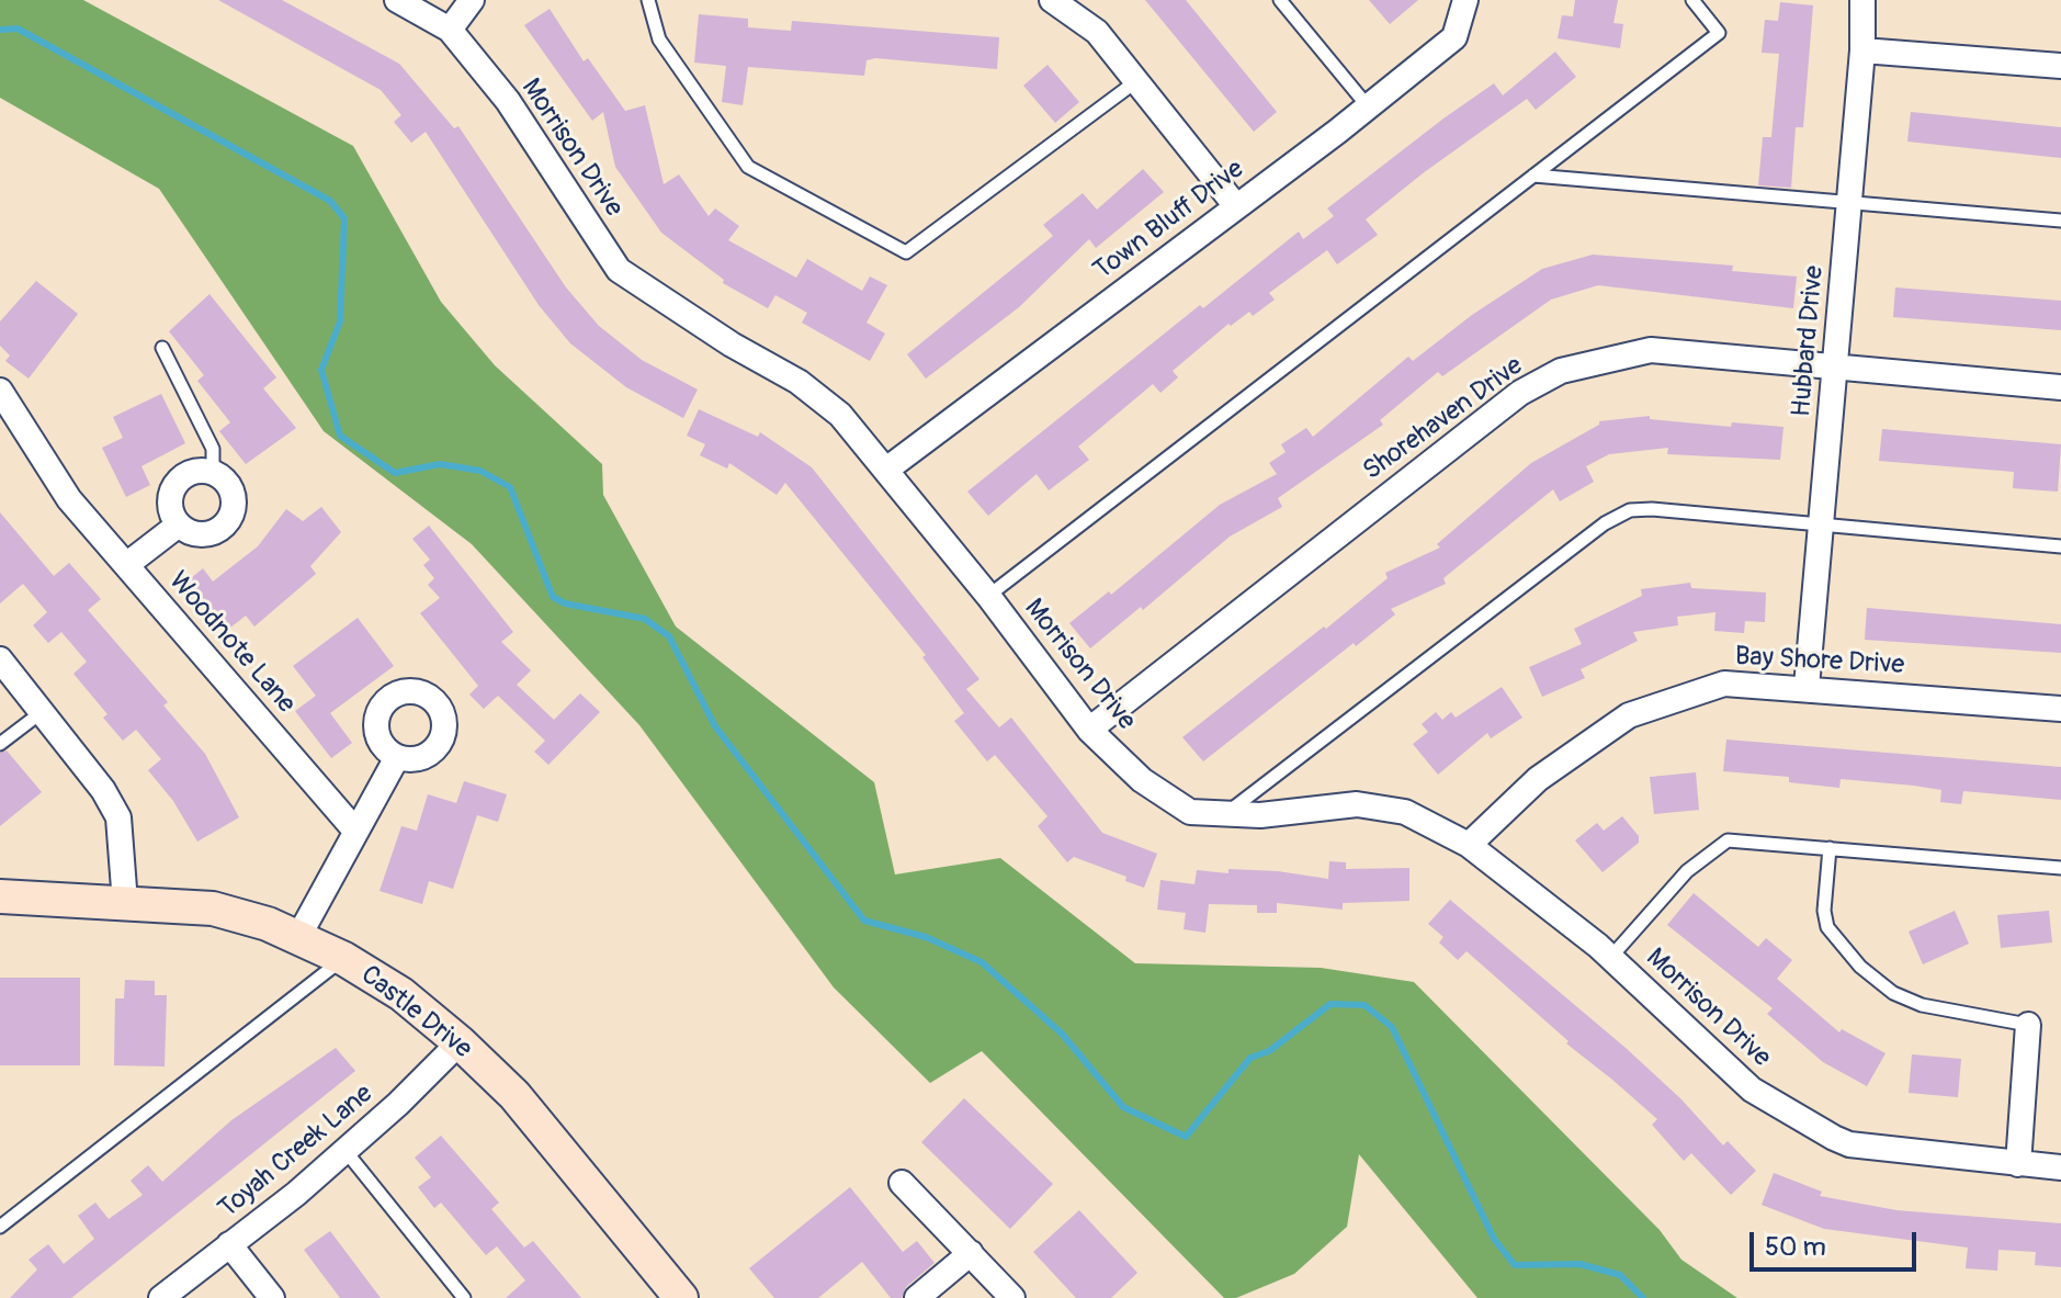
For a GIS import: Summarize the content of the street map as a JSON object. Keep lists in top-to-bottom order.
{
  "streets": {
    "main road": ["Castle Drive"],
    "street": [
      "Morrison Drive",
      "Town Bluff Drive",
      "Hubbard Drive",
      "Shorehaven Drive",
      "Woodnote Lane",
      "Bay Shore Drive",
      "Toyah Creek Lane"
    ]
  },
  "crossings": [
    ["Morrison Drive", "Town Bluff Drive"],
    ["Morrison Drive", "Shorehaven Drive"],
    ["Morrison Drive", "Bay Shore Drive"],
    ["Hubbard Drive", "Shorehaven Drive"],
    ["Hubbard Drive", "Bay Shore Drive"],
    ["Castle Drive", "Toyah Creek Lane"]
  ],
  "scale_bar": "50 m"
}
